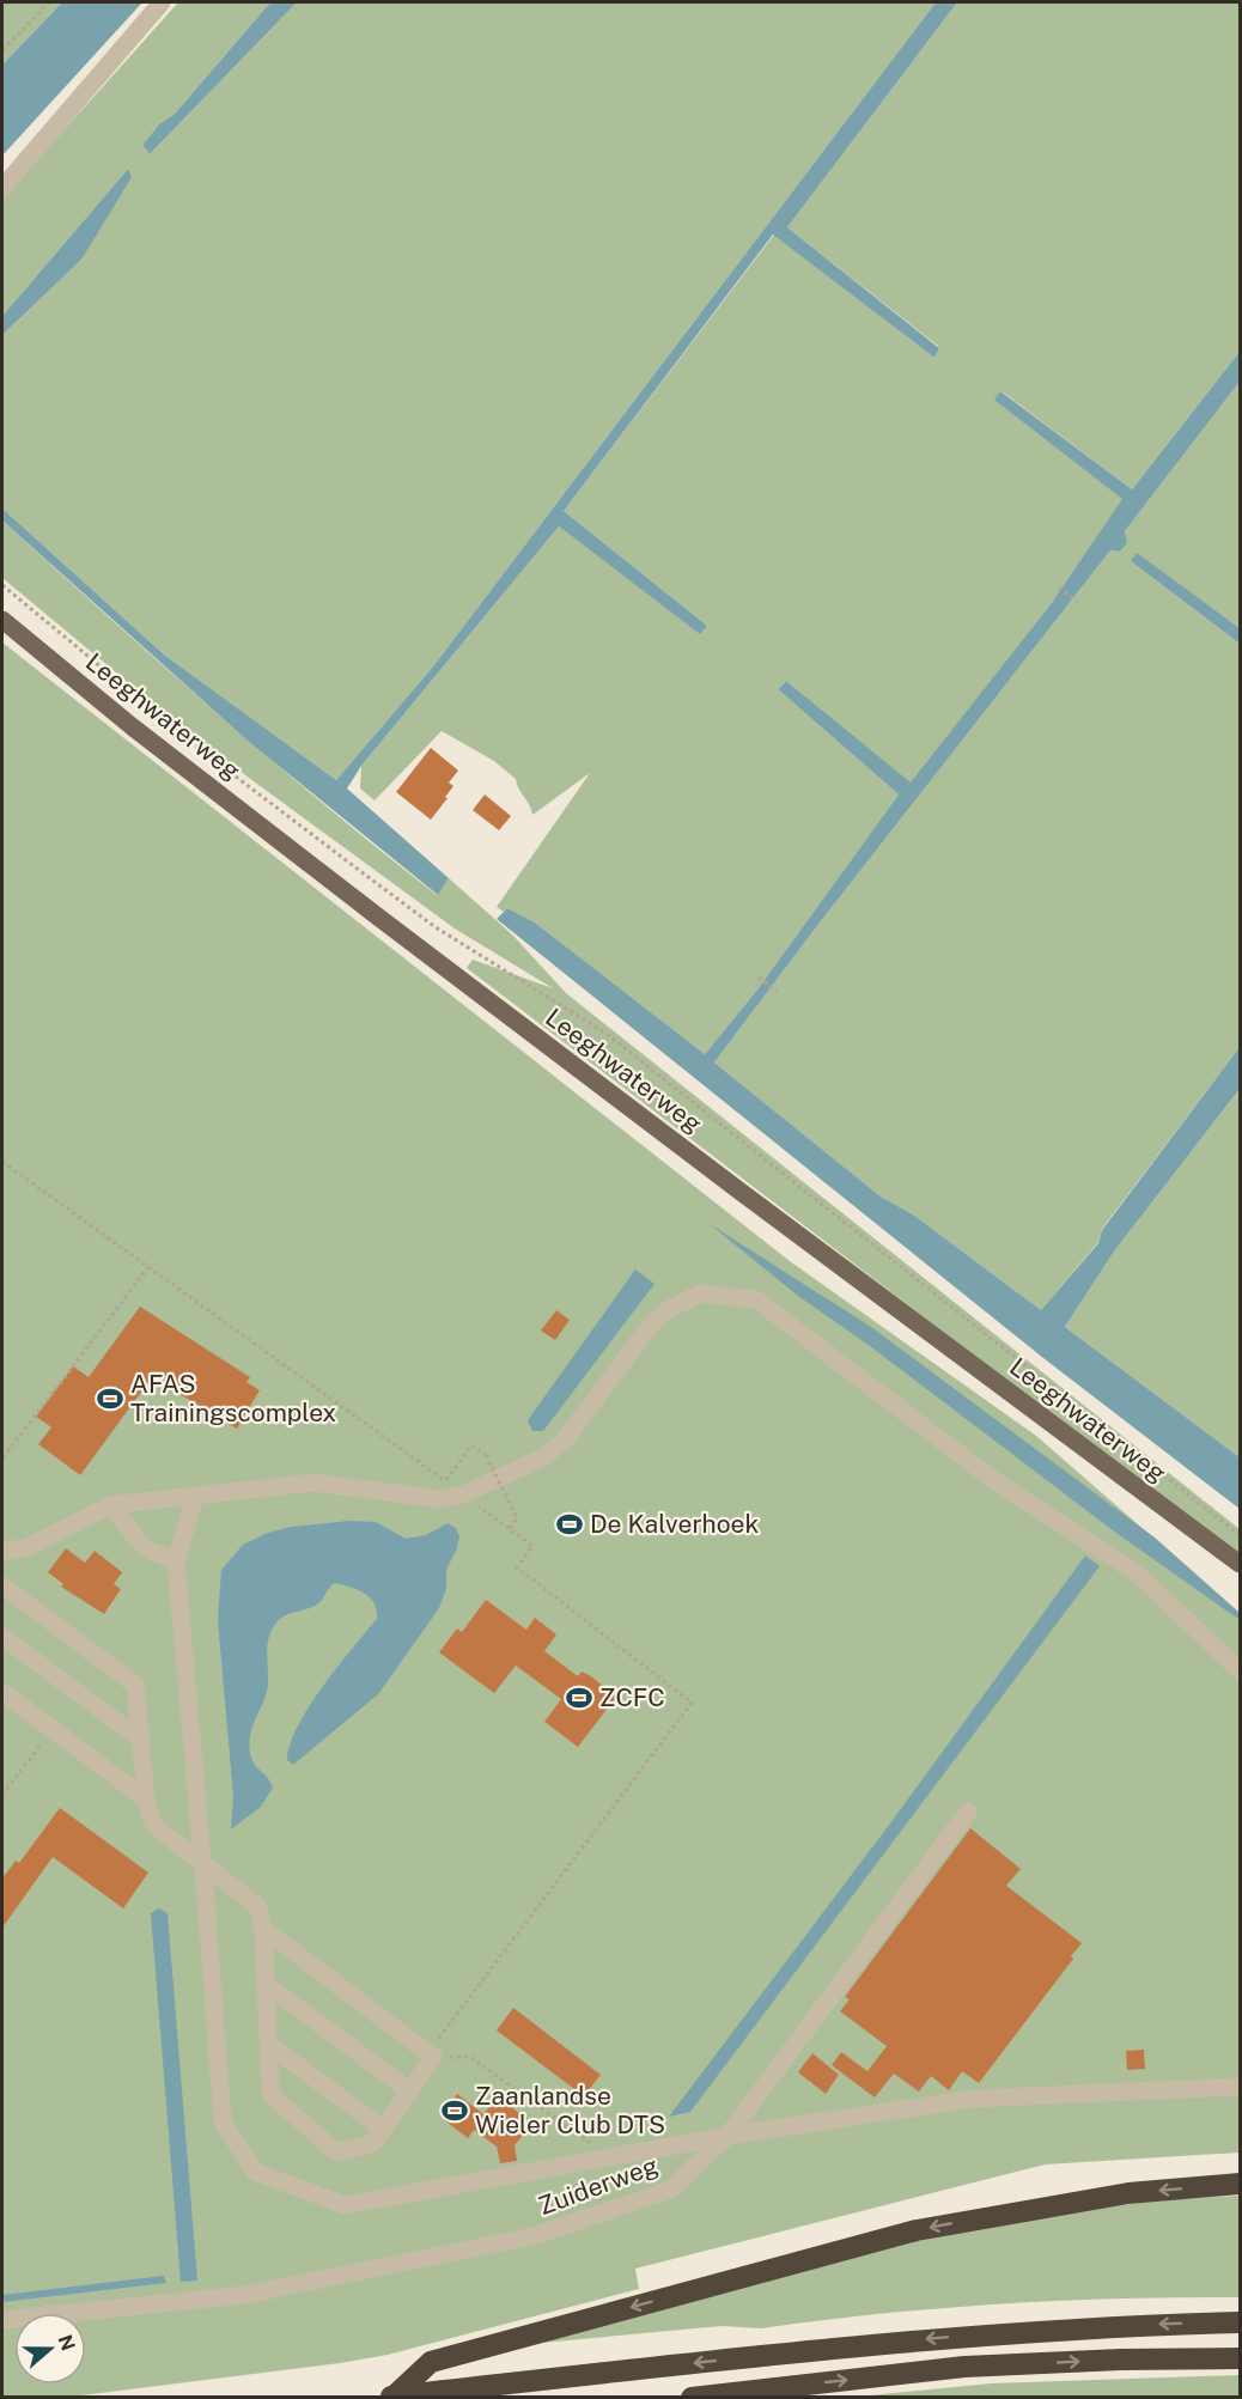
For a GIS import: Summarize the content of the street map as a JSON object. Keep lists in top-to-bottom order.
{
  "streets": {
    "main road": ["Leeghwaterweg"],
    "street": ["Zuiderweg"]
  },
  "places": {
    "sports": [
      "AFAS Trainingscomplex",
      "De Kalverhoek",
      "ZCFC",
      "Zaanlandse Wieler Club DTS"
    ]
  },
  "north": "right"
}
